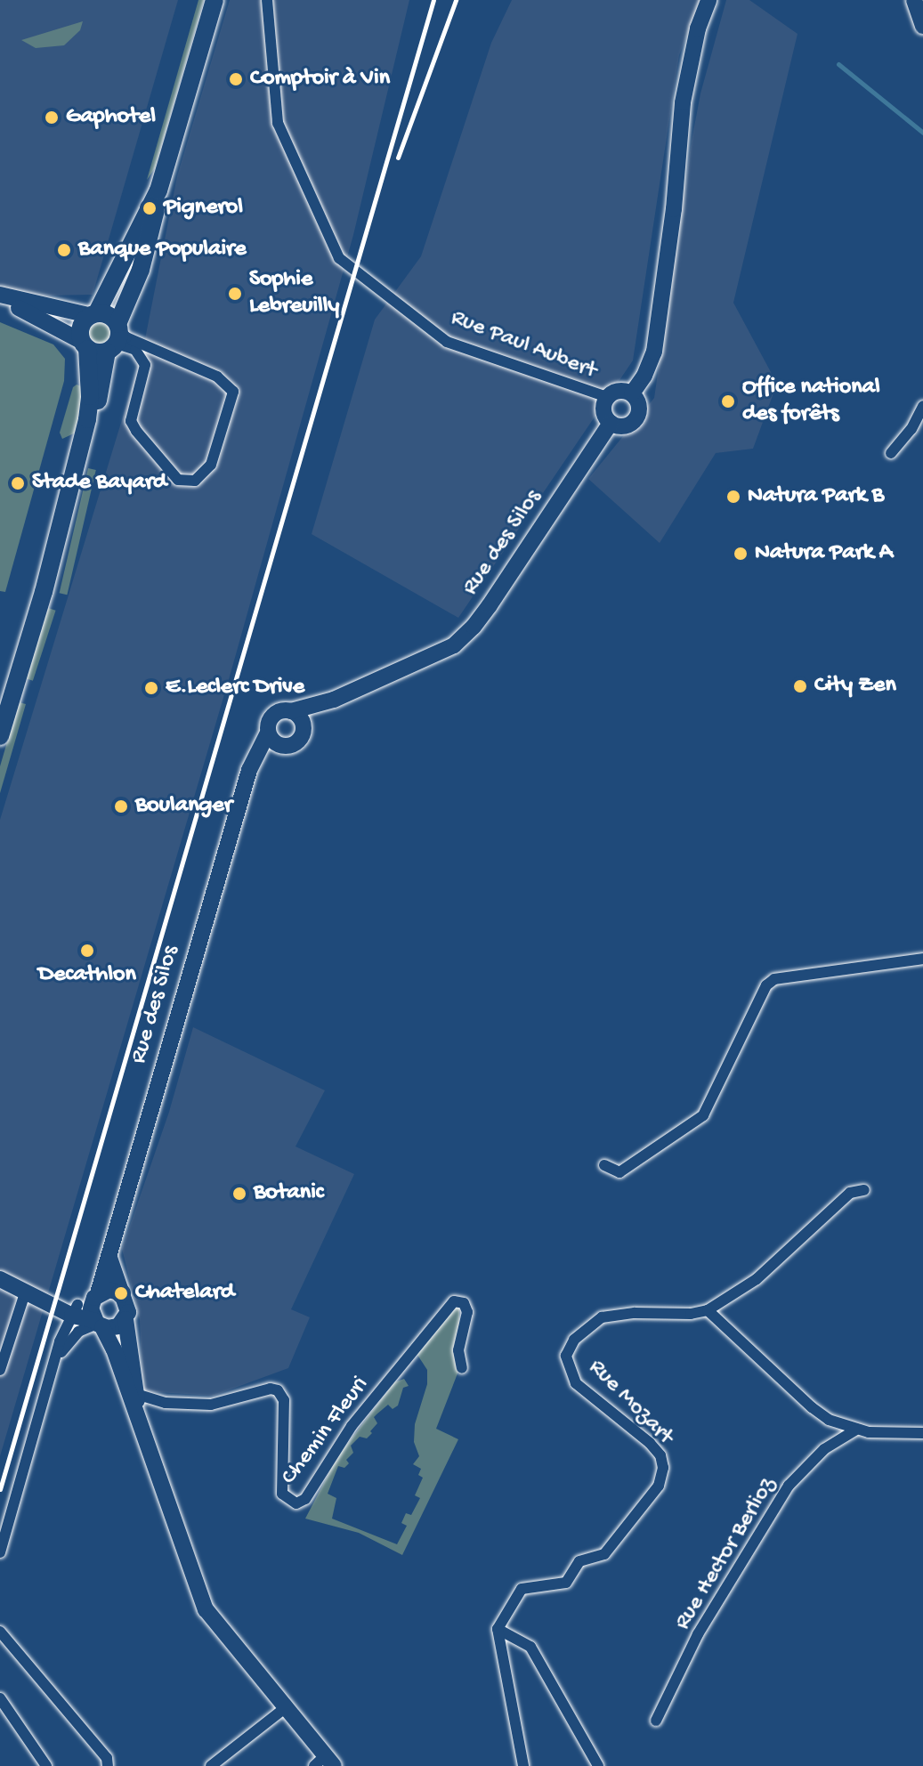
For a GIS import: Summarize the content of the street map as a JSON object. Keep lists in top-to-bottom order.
{
  "streets": {
    "street": [
      "Rue Paul Aubert",
      "Rue des Silos",
      "Rue Mozart",
      "Chemin Fleuri",
      "Rue Hector Berlioz"
    ]
  },
  "crossings": [
    ["Rue Paul Aubert", "Rue des Silos"]
  ],
  "places": [
    "Comptoir à Vin",
    "Gaphotel",
    "Pignerol",
    "Banque Populaire",
    "Sophie Lebreuilly",
    "Office national des forêts",
    "Stade Bayard",
    "Natura Park B",
    "Natura Park A",
    "City Zen",
    "E.Leclerc Drive",
    "Boulanger",
    "Decathlon",
    "Botanic",
    "Chatelard"
  ]
}
